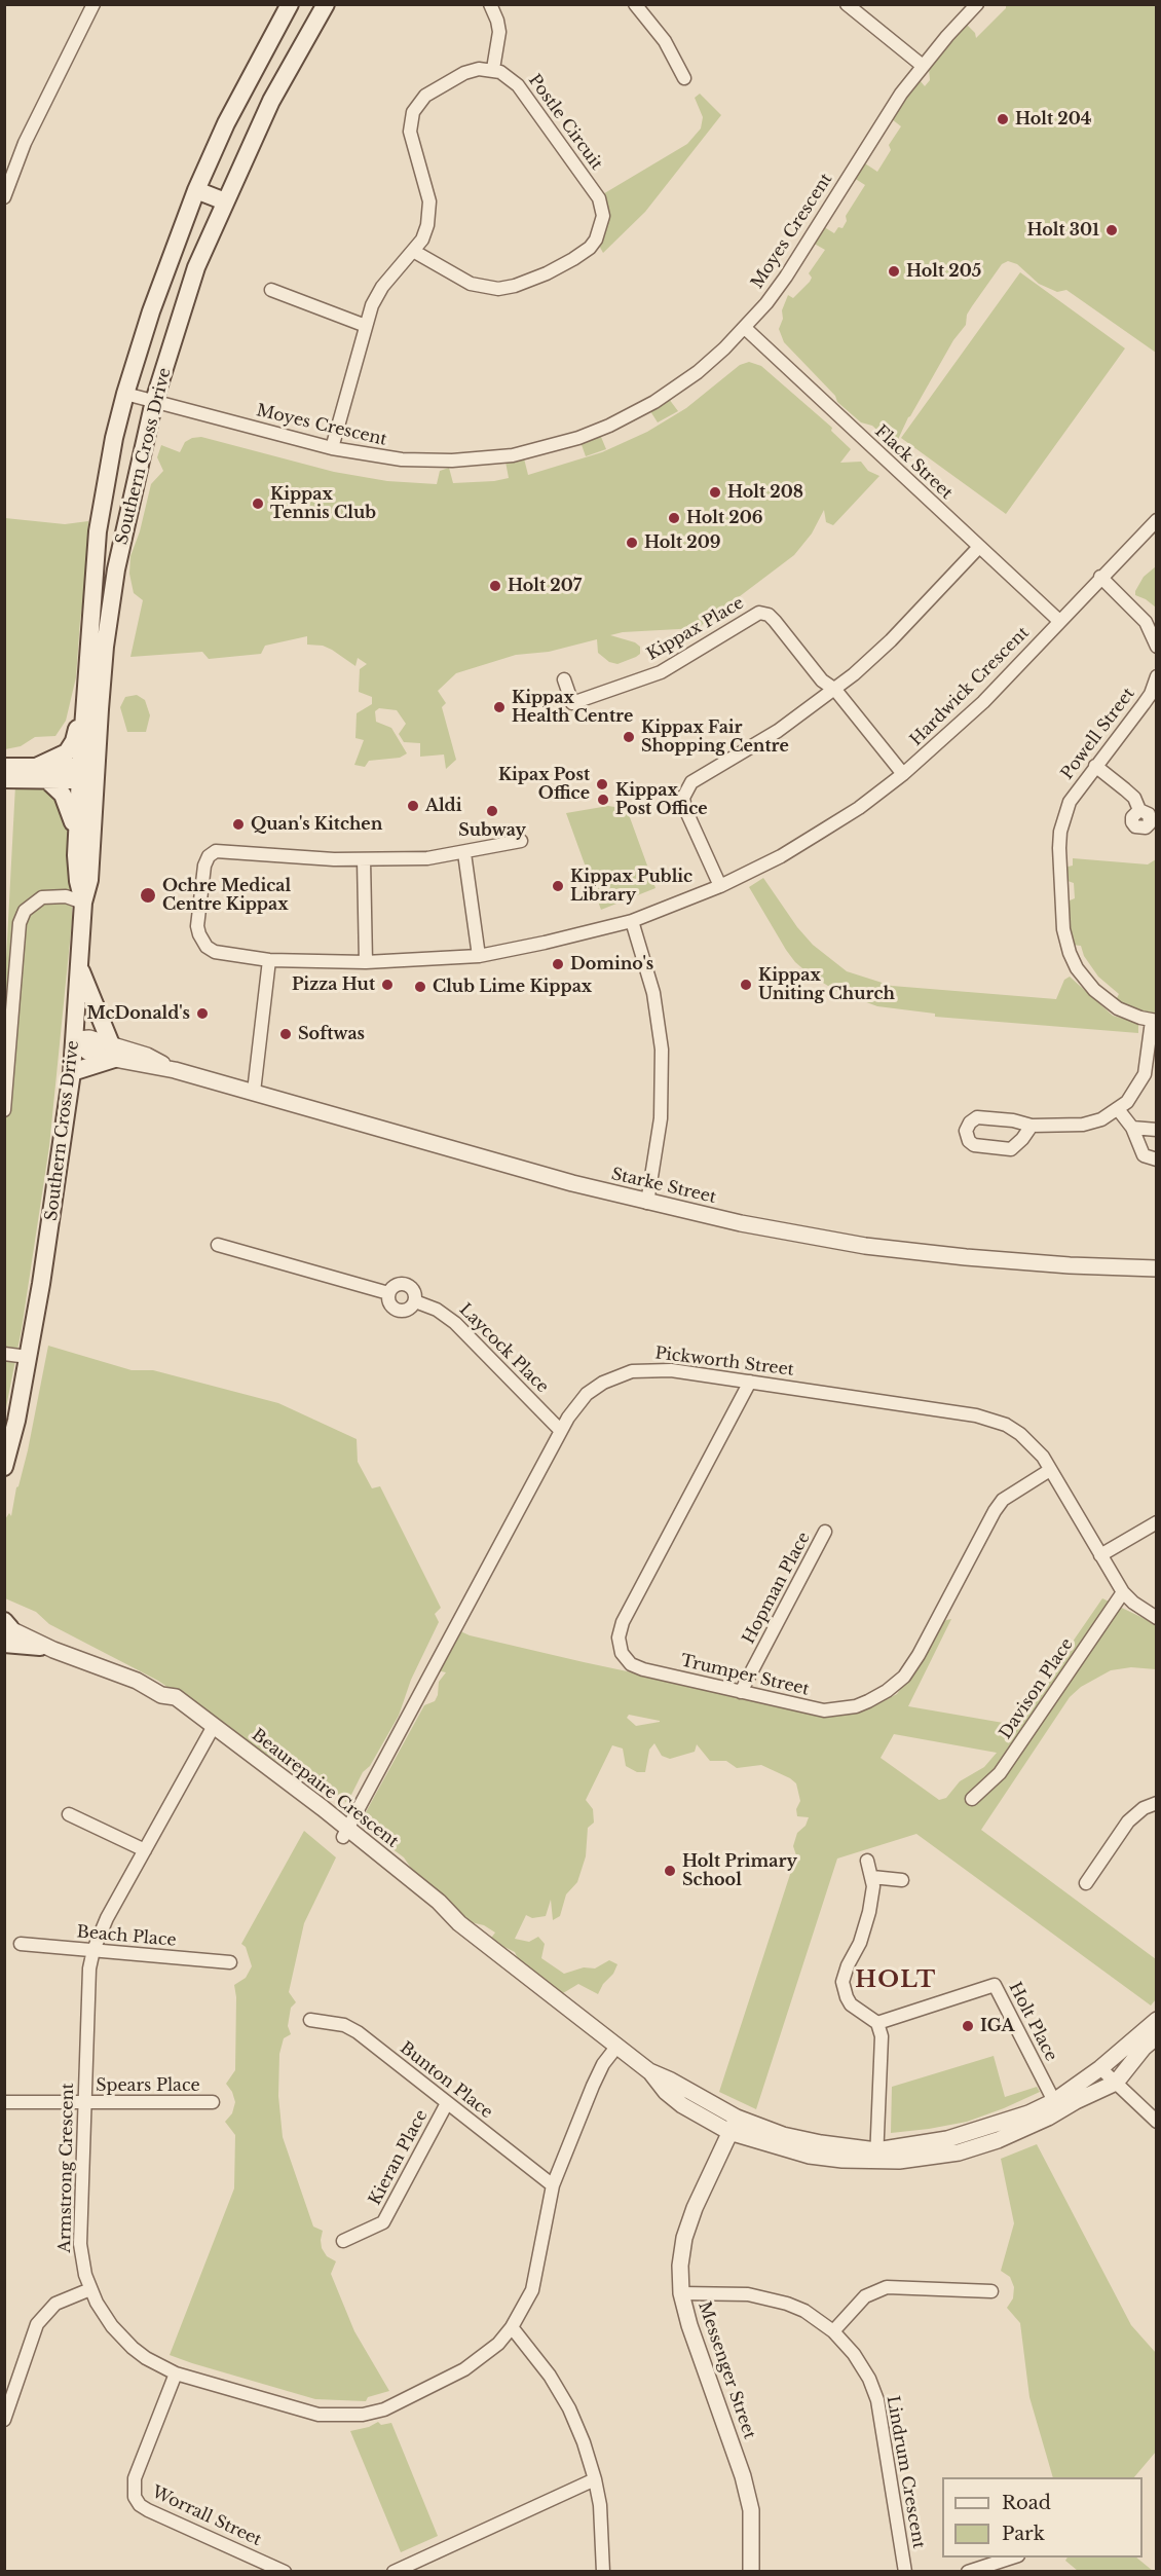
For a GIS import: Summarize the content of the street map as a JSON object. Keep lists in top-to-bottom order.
{
  "streets": {
    "main road": ["Southern Cross Drive"],
    "street": [
      "Postle Circuit",
      "Moyes Crescent",
      "Flack Street",
      "Kippax Place",
      "Hardwick Crescent",
      "Powell Street",
      "Starke Street",
      "Laycock Place",
      "Pickworth Street",
      "Hopman Place",
      "Trumper Street",
      "Davison Place",
      "Beaurepaire Crescent",
      "Beach Place",
      "Holt Place",
      "Bunton Place",
      "Spears Place",
      "Kieran Place",
      "Armstrong Crescent",
      "Messenger Street",
      "Lindrum Crescent",
      "Worrall Street"
    ]
  },
  "crossings": [
    ["Moyes Crescent", "Southern Cross Drive"],
    ["Moyes Crescent", "Flack Street"],
    ["Southern Cross Drive", "Starke Street"],
    ["Flack Street", "Hardwick Crescent"],
    ["Kippax Place", "Hardwick Crescent"],
    ["Laycock Place", "Pickworth Street"],
    ["Pickworth Street", "Trumper Street"],
    ["Pickworth Street", "Davison Place"],
    ["Pickworth Street", "Beaurepaire Crescent"],
    ["Hopman Place", "Trumper Street"],
    ["Beaurepaire Crescent", "Holt Place"],
    ["Beaurepaire Crescent", "Armstrong Crescent"],
    ["Beaurepaire Crescent", "Messenger Street"],
    ["Beach Place", "Armstrong Crescent"],
    ["Bunton Place", "Kieran Place"],
    ["Bunton Place", "Armstrong Crescent"],
    ["Spears Place", "Armstrong Crescent"],
    ["Armstrong Crescent", "Worrall Street"],
    ["Messenger Street", "Lindrum Crescent"]
  ],
  "districts": ["HOLT"],
  "places": [
    "Holt 204",
    "Holt 301",
    "Holt 205",
    "Holt 208",
    "Kippax Tennis Club",
    "Holt 206",
    "Holt 209",
    "Holt 207",
    "Kippax Health Centre",
    "Kippax Fair Shopping Centre",
    "Kipax Post Office",
    "Kippax Post Office",
    "Aldi",
    "Subway",
    "Quan's Kitchen",
    "Kippax Public Library",
    "Ochre Medical Centre Kippax",
    "Domino's",
    "Pizza Hut",
    "Kippax Uniting Church",
    "Club Lime Kippax",
    "McDonald's",
    "Softwas",
    "Holt Primary School",
    "IGA"
  ],
  "legend": ["Road", "Park"]
}
